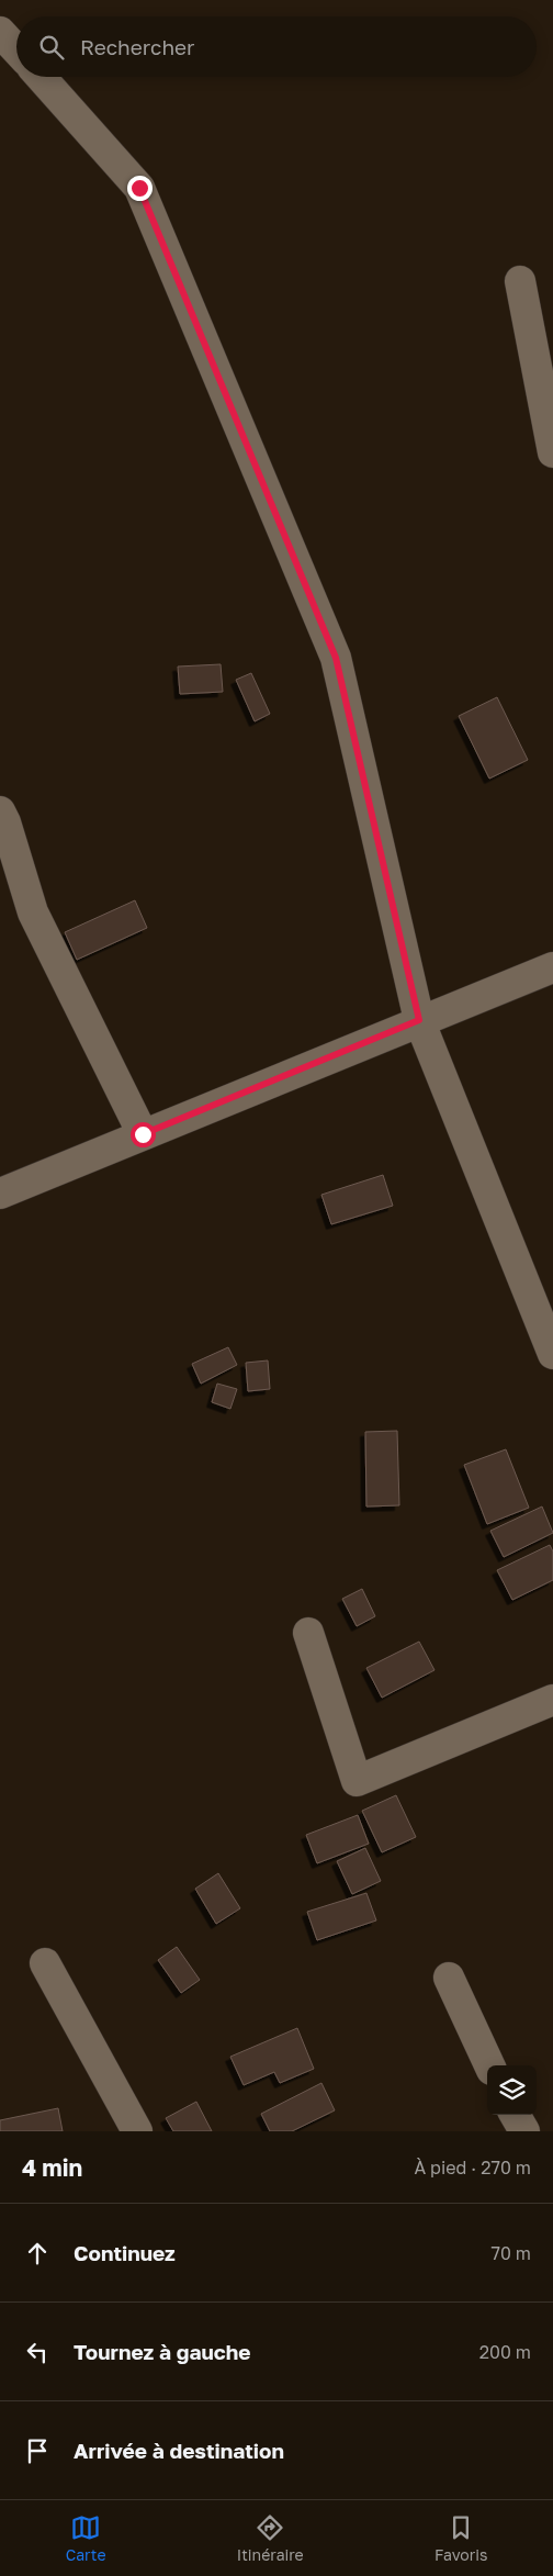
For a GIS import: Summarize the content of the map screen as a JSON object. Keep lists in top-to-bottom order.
{
  "page": {
    "search": "Rechercher",
    "heading": ["4 min", "À pied · 270 m"],
    "list": [
      ["Continuez", "70 m"],
      ["Tournez à gauche", "200 m"],
      "Arrivée à destination"
    ],
    "nav": ["Carte", "Itinéraire", "Favoris"]
  }
}
